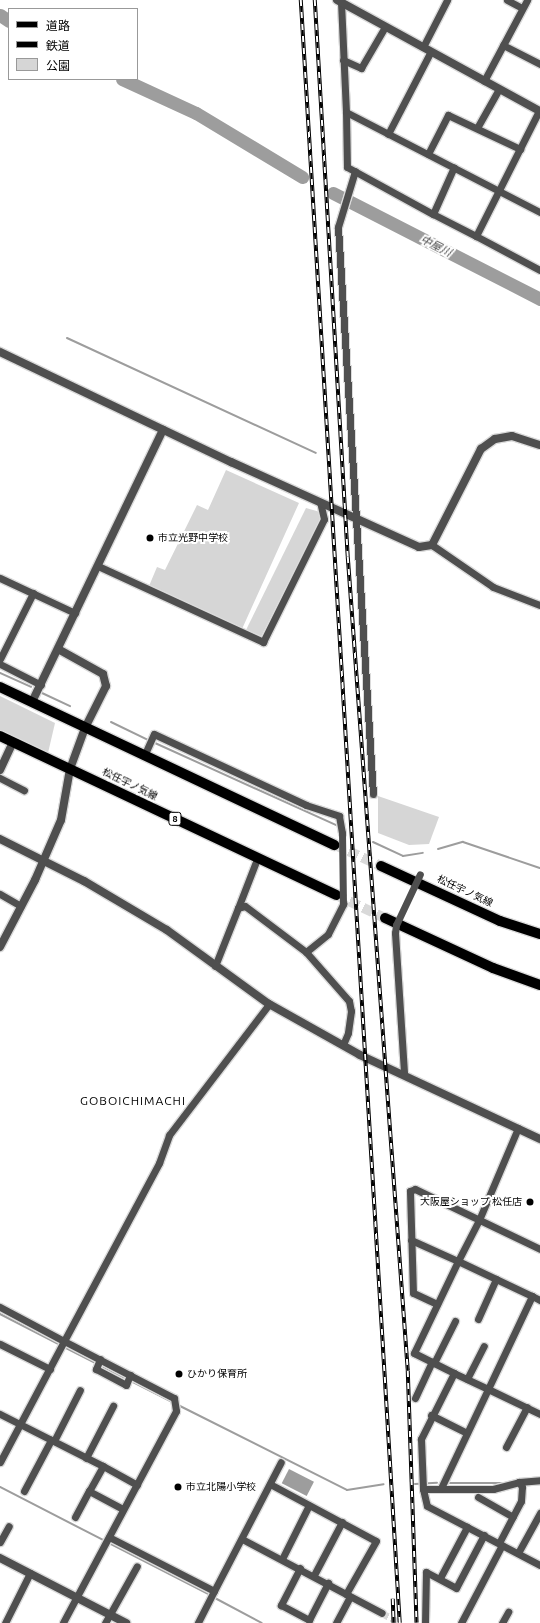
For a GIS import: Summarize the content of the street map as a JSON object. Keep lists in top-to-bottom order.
{
  "streets": {
    "main road": ["松任宇ノ気線", "8"]
  },
  "districts": ["GOBOICHIMACHI"],
  "water": ["中屋川"],
  "places": [
    "市立光野中学校",
    "大阪屋ショップ 松任店",
    "ひかり保育所",
    "市立北陽小学校"
  ],
  "legend": ["道路", "鉄道", "公園"]
}
